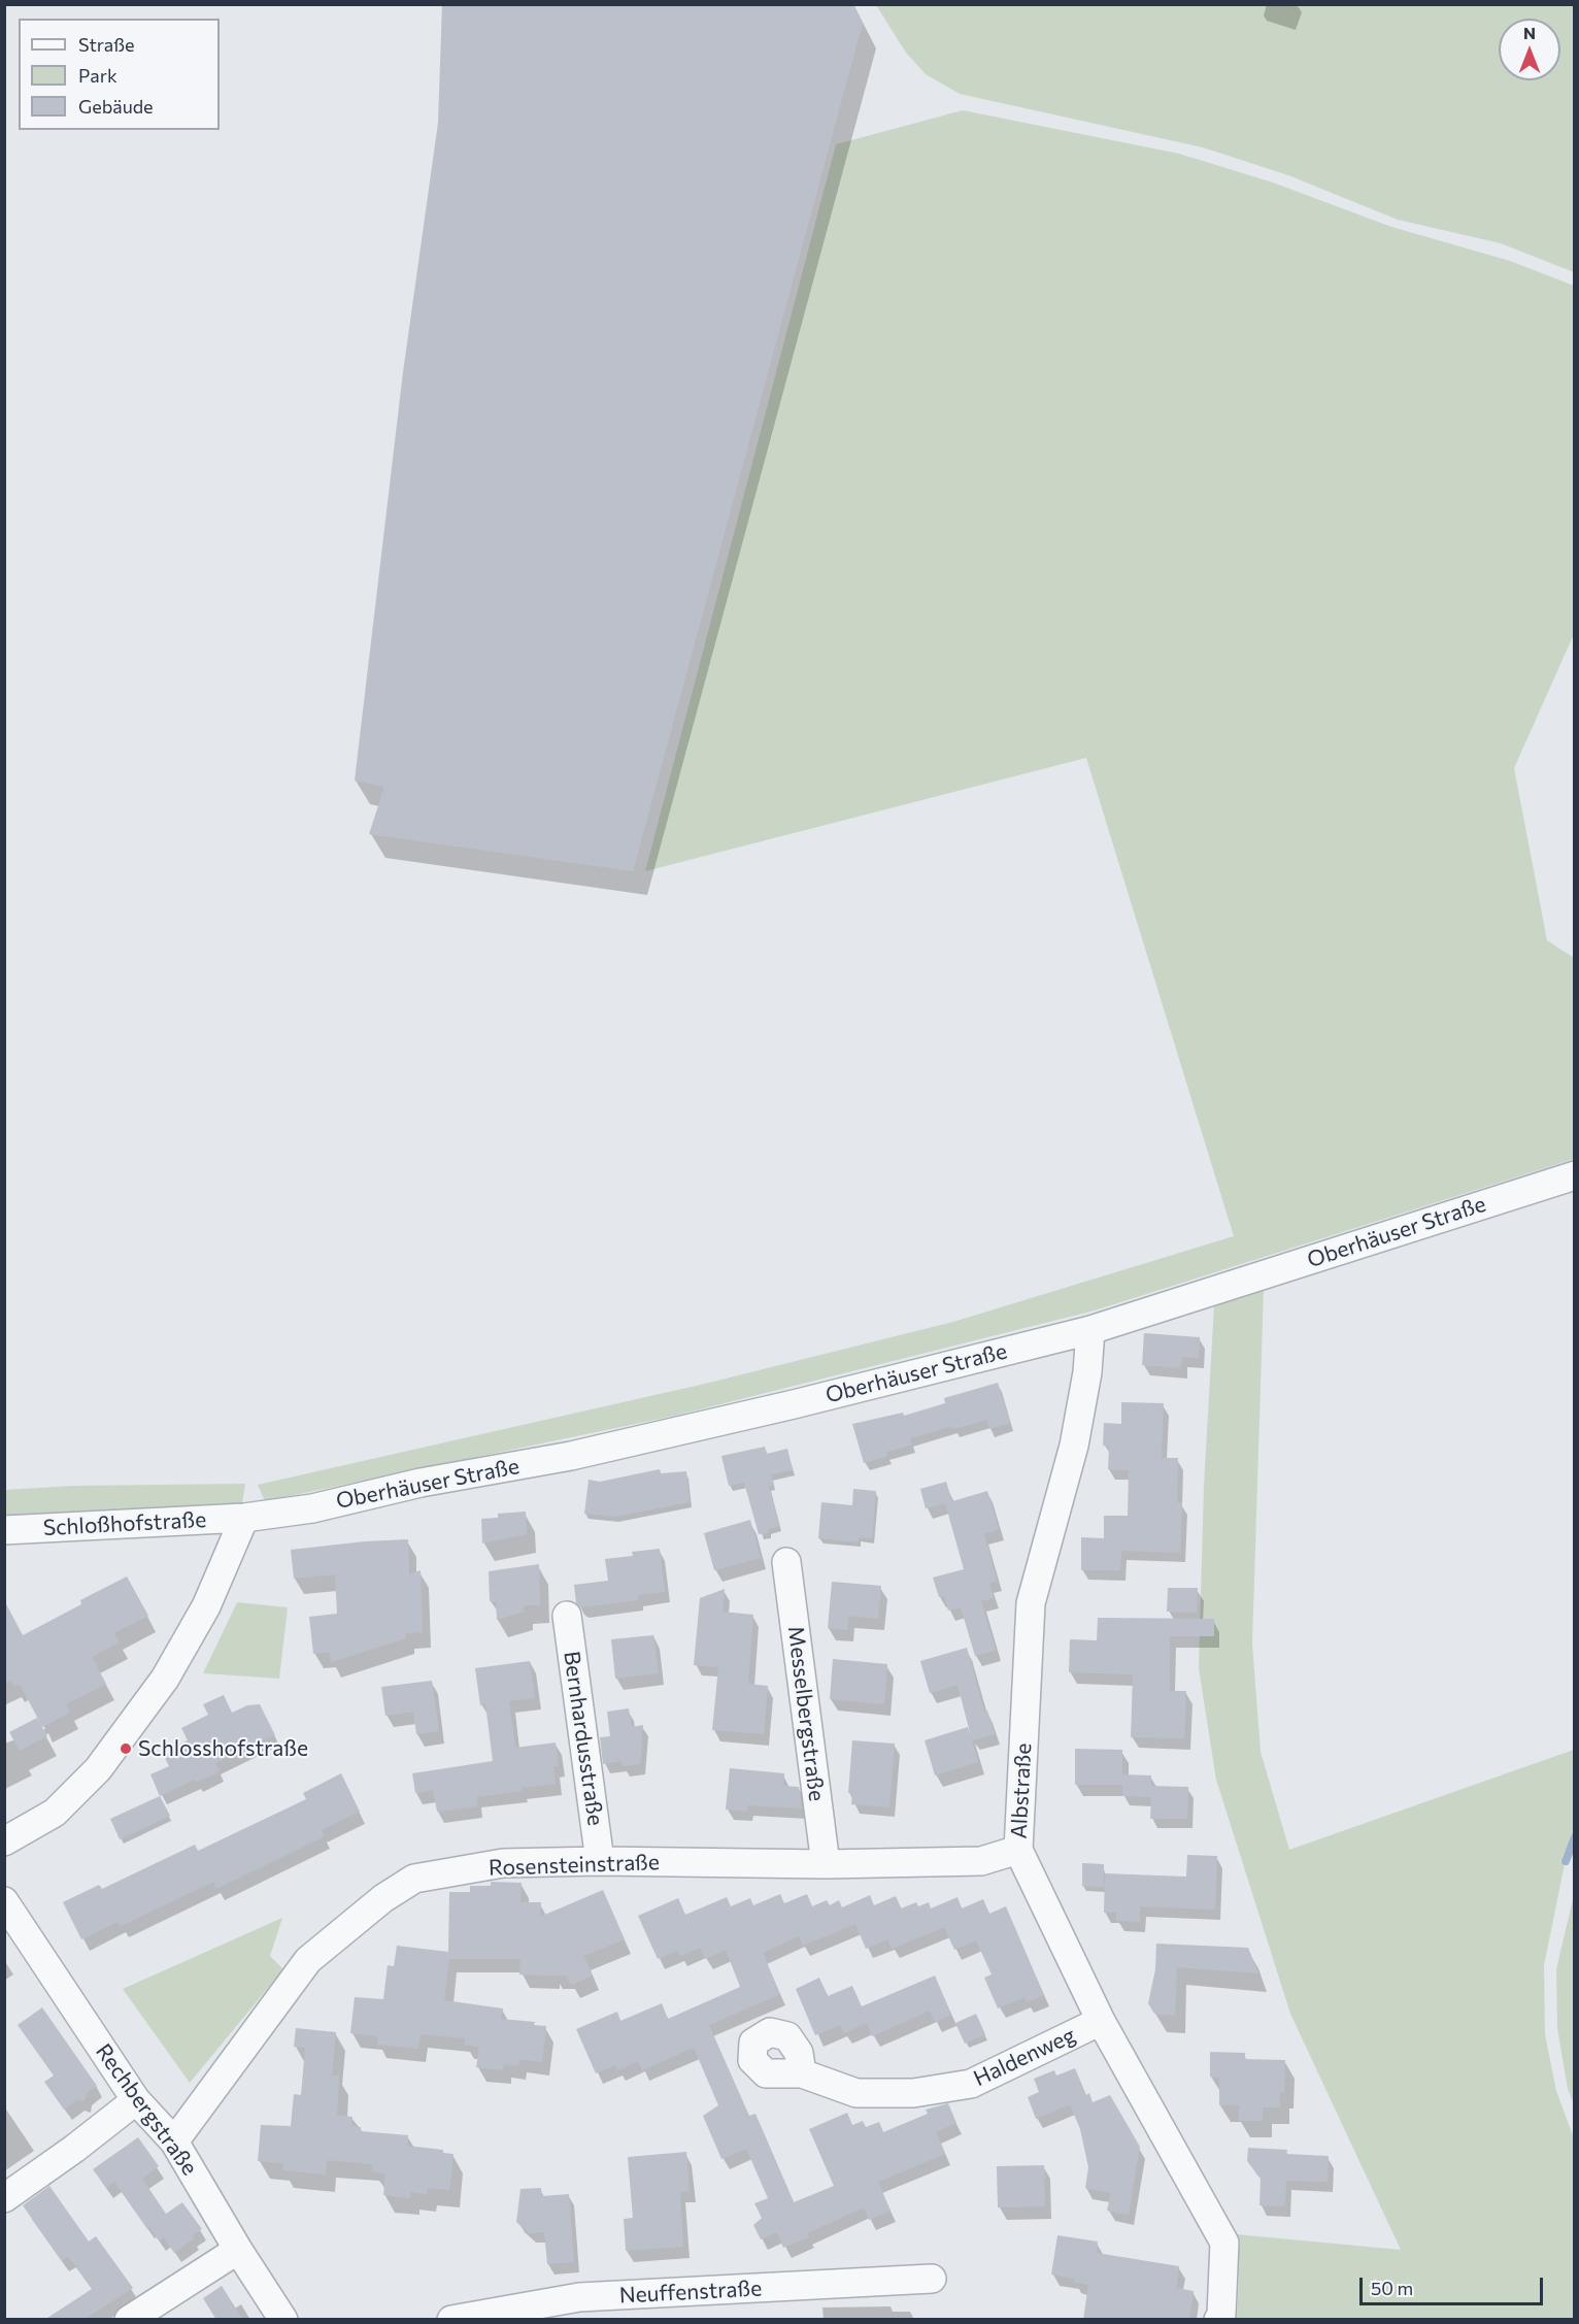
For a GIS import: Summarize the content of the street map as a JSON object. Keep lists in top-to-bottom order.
{
  "streets": {
    "street": [
      "Oberhäuser Straße",
      "Schloßhofstraße",
      "Messelbergstraße",
      "Bernhardusstraße",
      "Albstraße",
      "Rosensteinstraße",
      "Haldenweg",
      "Rechbergstraße",
      "Neuffenstraße"
    ]
  },
  "crossings": [
    ["Oberhäuser Straße", "Schloßhofstraße"],
    ["Oberhäuser Straße", "Albstraße"],
    ["Messelbergstraße", "Rosensteinstraße"],
    ["Bernhardusstraße", "Rosensteinstraße"],
    ["Albstraße", "Rosensteinstraße"],
    ["Albstraße", "Haldenweg"],
    ["Rosensteinstraße", "Rechbergstraße"]
  ],
  "places": ["Schlosshofstraße"],
  "legend": ["Straße", "Park", "Gebäude"],
  "scale_bar": "50 m",
  "north": "top"
}
